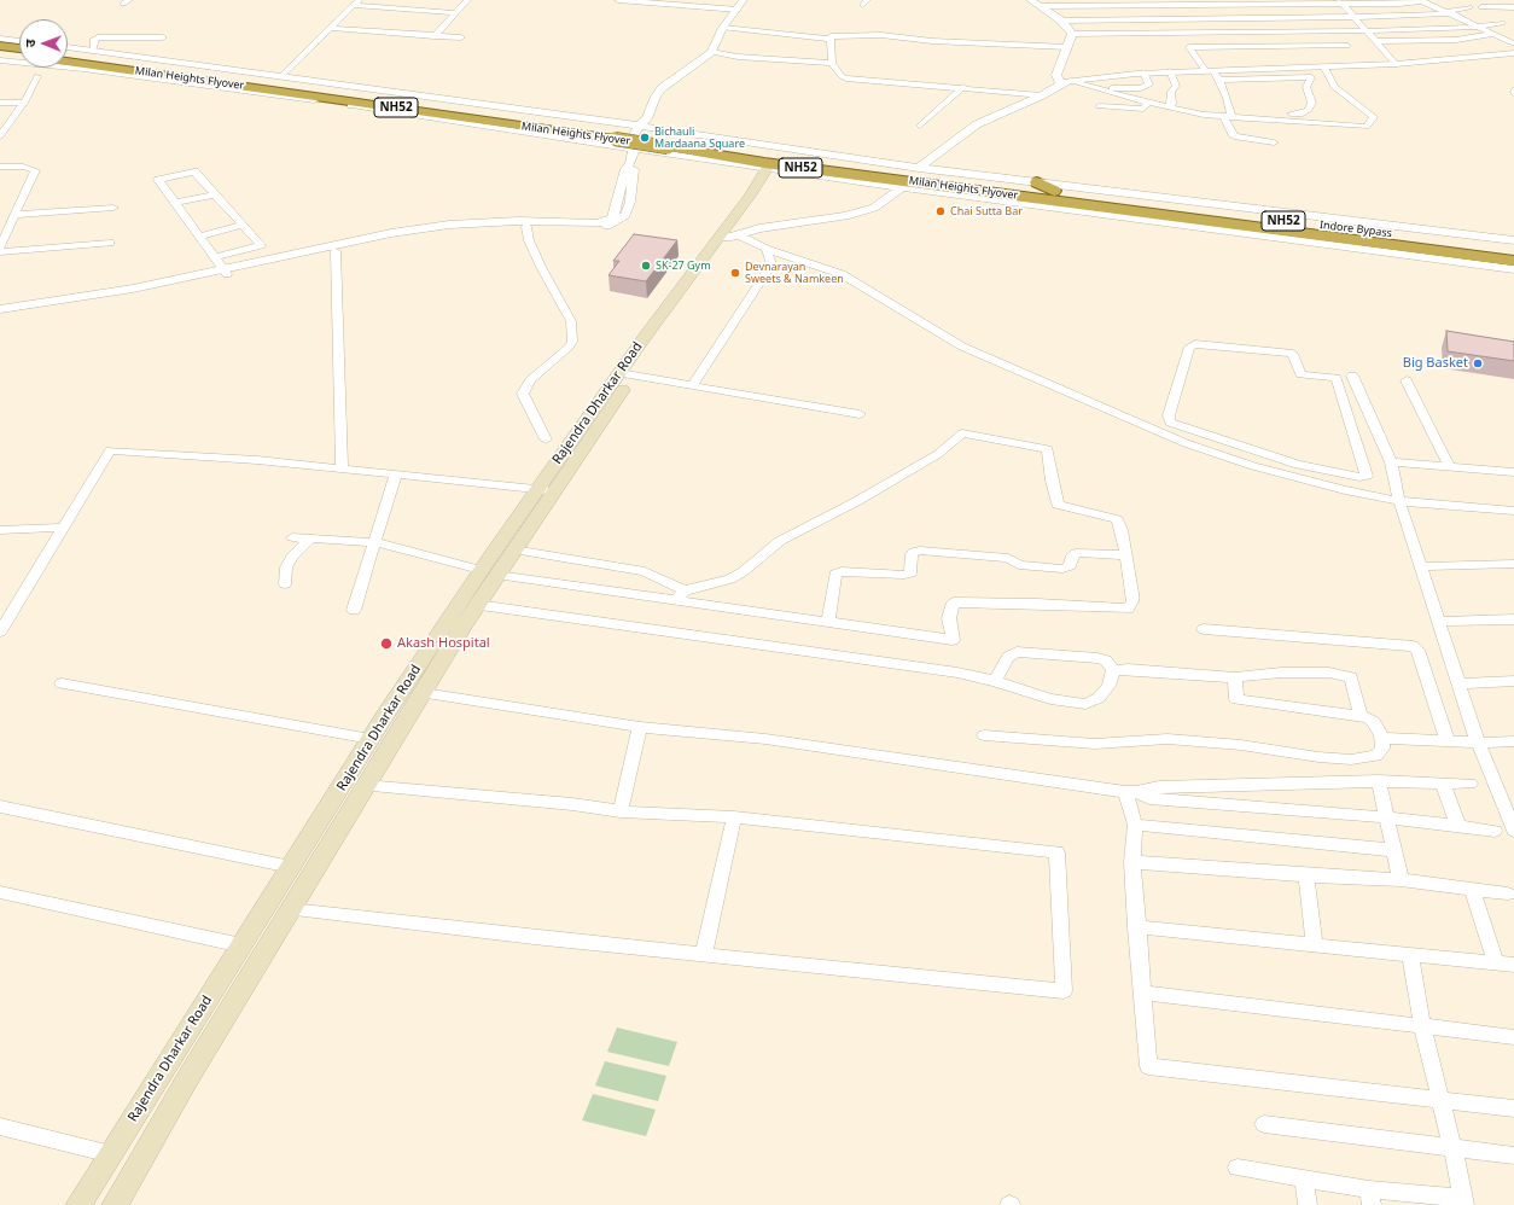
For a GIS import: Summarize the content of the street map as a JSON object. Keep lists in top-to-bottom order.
{
  "streets": {
    "highway": ["Milan Heights Flyover", "NH52", "Indore Bypass"],
    "main road": ["Rajendra Dharkar Road"]
  },
  "crossings": [
    ["Milan Heights Flyover", "NH52"],
    ["Milan Heights Flyover", "Indore Bypass"]
  ],
  "places": [
    "Bichauli Mardaana Square",
    "Chai Sutta Bar",
    "SK-27 Gym",
    "Devnarayan Sweets & Namkeen",
    "Big Basket",
    "Akash Hospital"
  ],
  "north": "left"
}
